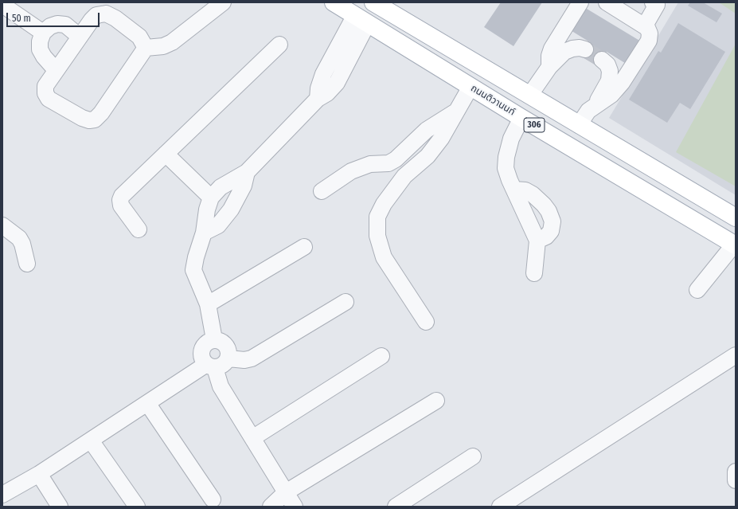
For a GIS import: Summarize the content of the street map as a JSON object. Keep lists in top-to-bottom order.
{
  "streets": {
    "main road": ["ถนนติวานนท์", "306"]
  },
  "scale_bar": "50 m"
}
